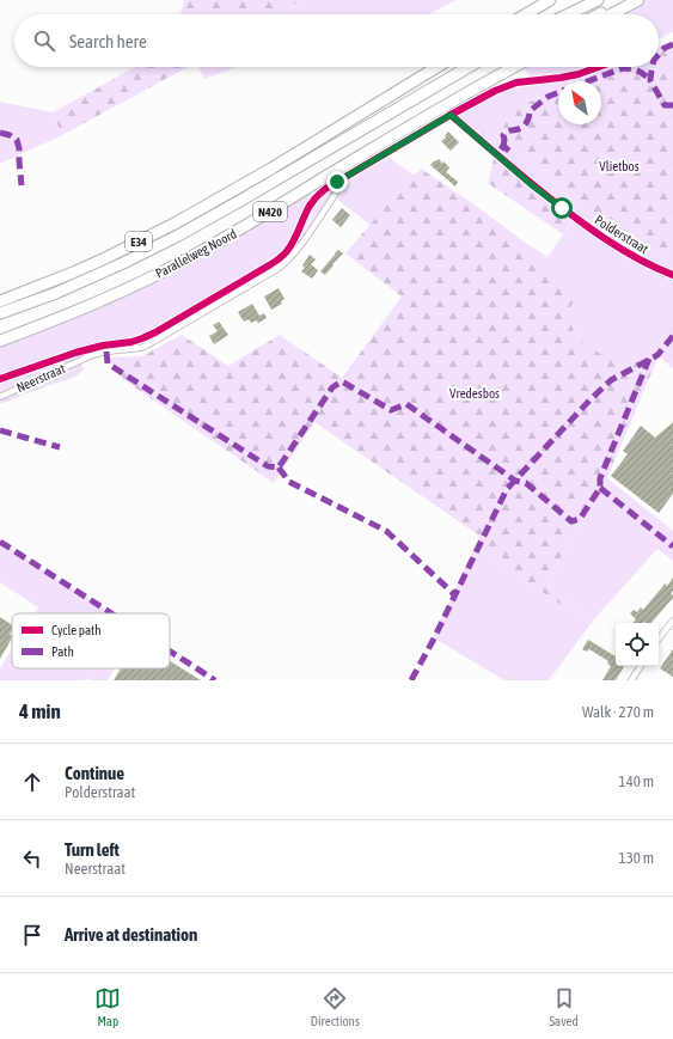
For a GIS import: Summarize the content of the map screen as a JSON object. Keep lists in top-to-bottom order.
{
  "streets": {
    "highway": ["N420", "E34", "Parallelweg Noord"],
    "street": ["Polderstraat", "Neerstraat"]
  },
  "crossings": [
    ["Polderstraat", "Neerstraat"]
  ],
  "parks": ["Vlietbos", "Vredesbos"],
  "legend": ["Cycle path", "Path"],
  "north": "top left",
  "page": {
    "search": "Search here",
    "heading": ["4 min", "Walk · 270 m"],
    "list": [
      ["Continue", "Polderstraat", "140 m"],
      ["Turn left", "Neerstraat", "130 m"],
      "Arrive at destination"
    ],
    "nav": ["Map", "Directions", "Saved"]
  }
}
